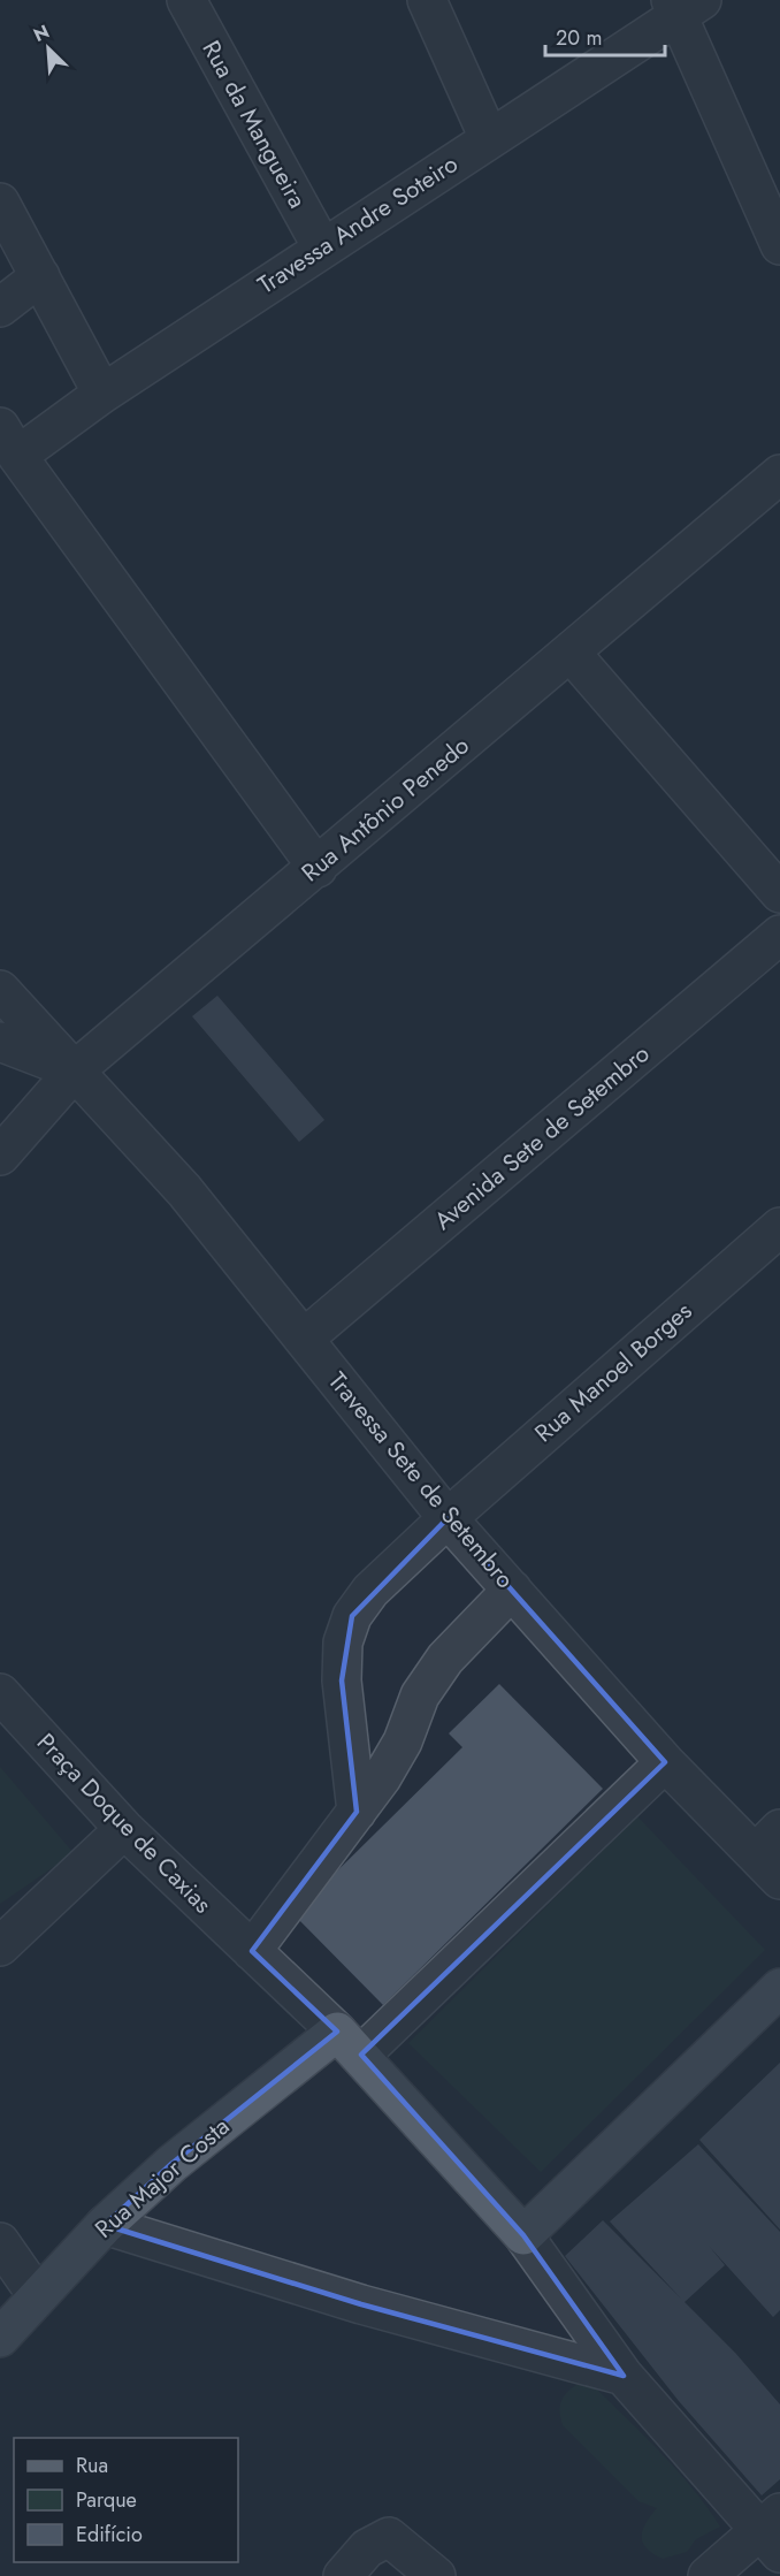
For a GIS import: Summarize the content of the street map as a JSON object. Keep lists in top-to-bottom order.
{
  "streets": {
    "main road": ["Rua Major Costa"],
    "street": [
      "Rua da Mangueira",
      "Travessa Andre Soteiro",
      "Rua Antônio Penedo",
      "Avenida Sete de Setembro",
      "Rua Manoel Borges",
      "Travessa Sete de Setembro",
      "Praça Doque de Caxias"
    ]
  },
  "crossings": [
    ["Rua da Mangueira", "Travessa Andre Soteiro"],
    ["Rua Antônio Penedo", "Travessa Sete de Setembro"],
    ["Avenida Sete de Setembro", "Travessa Sete de Setembro"],
    ["Rua Manoel Borges", "Travessa Sete de Setembro"],
    ["Praça Doque de Caxias", "Rua Major Costa"]
  ],
  "legend": ["Rua", "Parque", "Edifício"],
  "scale_bar": "20 m",
  "north": "top left"
}
